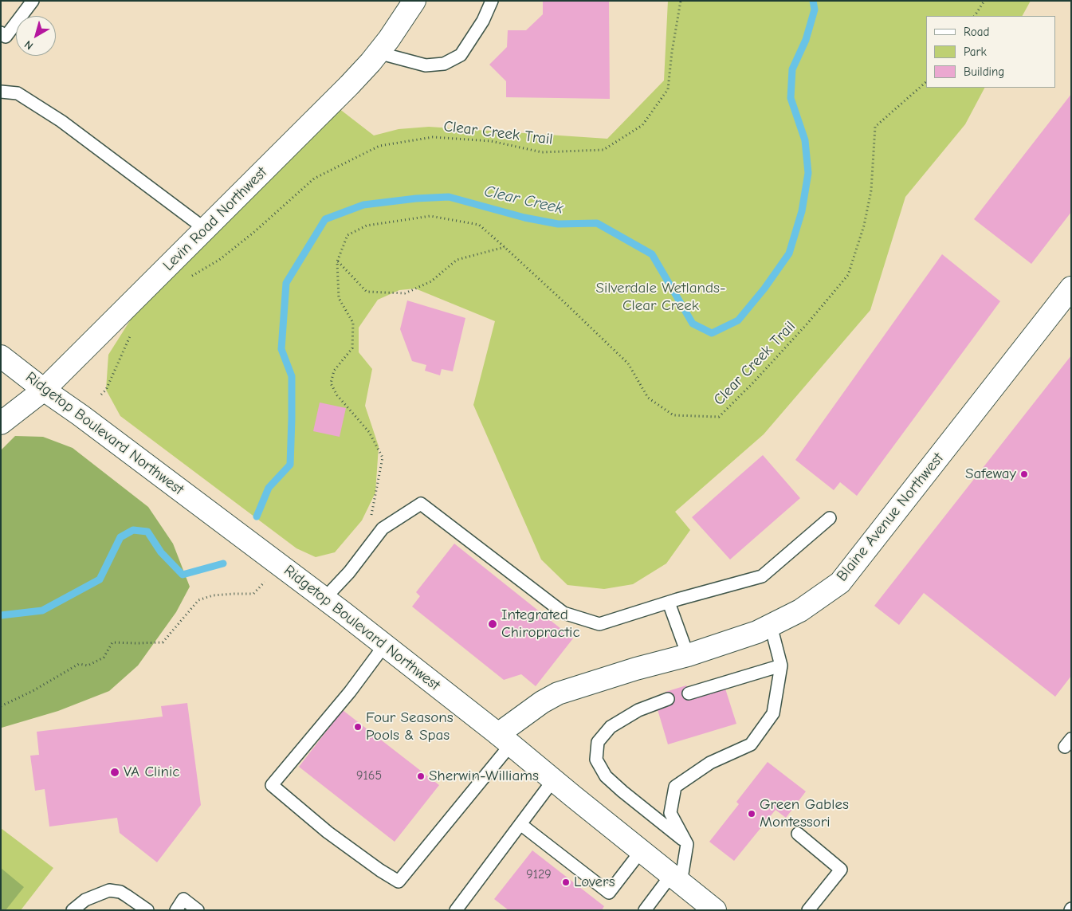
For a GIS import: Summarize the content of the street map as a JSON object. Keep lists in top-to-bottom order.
{
  "streets": {
    "street": ["Levin Road Northwest", "Ridgetop Boulevard Northwest", "Blaine Avenue Northwest"],
    "path": ["Clear Creek Trail"]
  },
  "crossings": [
    ["Levin Road Northwest", "Ridgetop Boulevard Northwest"],
    ["Ridgetop Boulevard Northwest", "Blaine Avenue Northwest"]
  ],
  "water": ["Clear Creek"],
  "parks": ["Silverdale Wetlands- Clear Creek"],
  "places": [
    "Safeway",
    "Integrated Chiropractic",
    "Four Seasons Pools & Spas",
    "VA Clinic",
    "Sherwin-Williams",
    "Green Gables Montessori",
    "Lovers"
  ],
  "house_numbers": ["9165", "9129"],
  "legend": ["Road", "Park", "Building"],
  "north": "bottom left"
}
